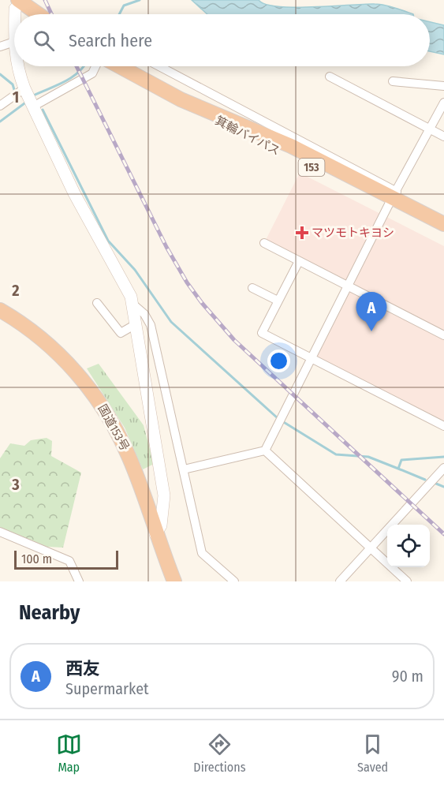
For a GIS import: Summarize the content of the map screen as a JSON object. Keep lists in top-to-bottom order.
{
  "streets": {
    "highway": ["箕輪バイパス", "153", "国道153号"]
  },
  "places": {
    "health": ["マツモトキヨシ"]
  },
  "scale_bar": "100 m",
  "page": {
    "search": "Search here",
    "pins": "A",
    "scale": "100 m",
    "heading": "Nearby",
    "list": [
      {
        "mark": "A",
        "name": "西友",
        "note": "Supermarket",
        "value": "90 m"
      }
    ],
    "nav": ["Map", "Directions", "Saved"]
  },
  "grid": {
    "rows": ["1", "2", "3"]
  }
}
